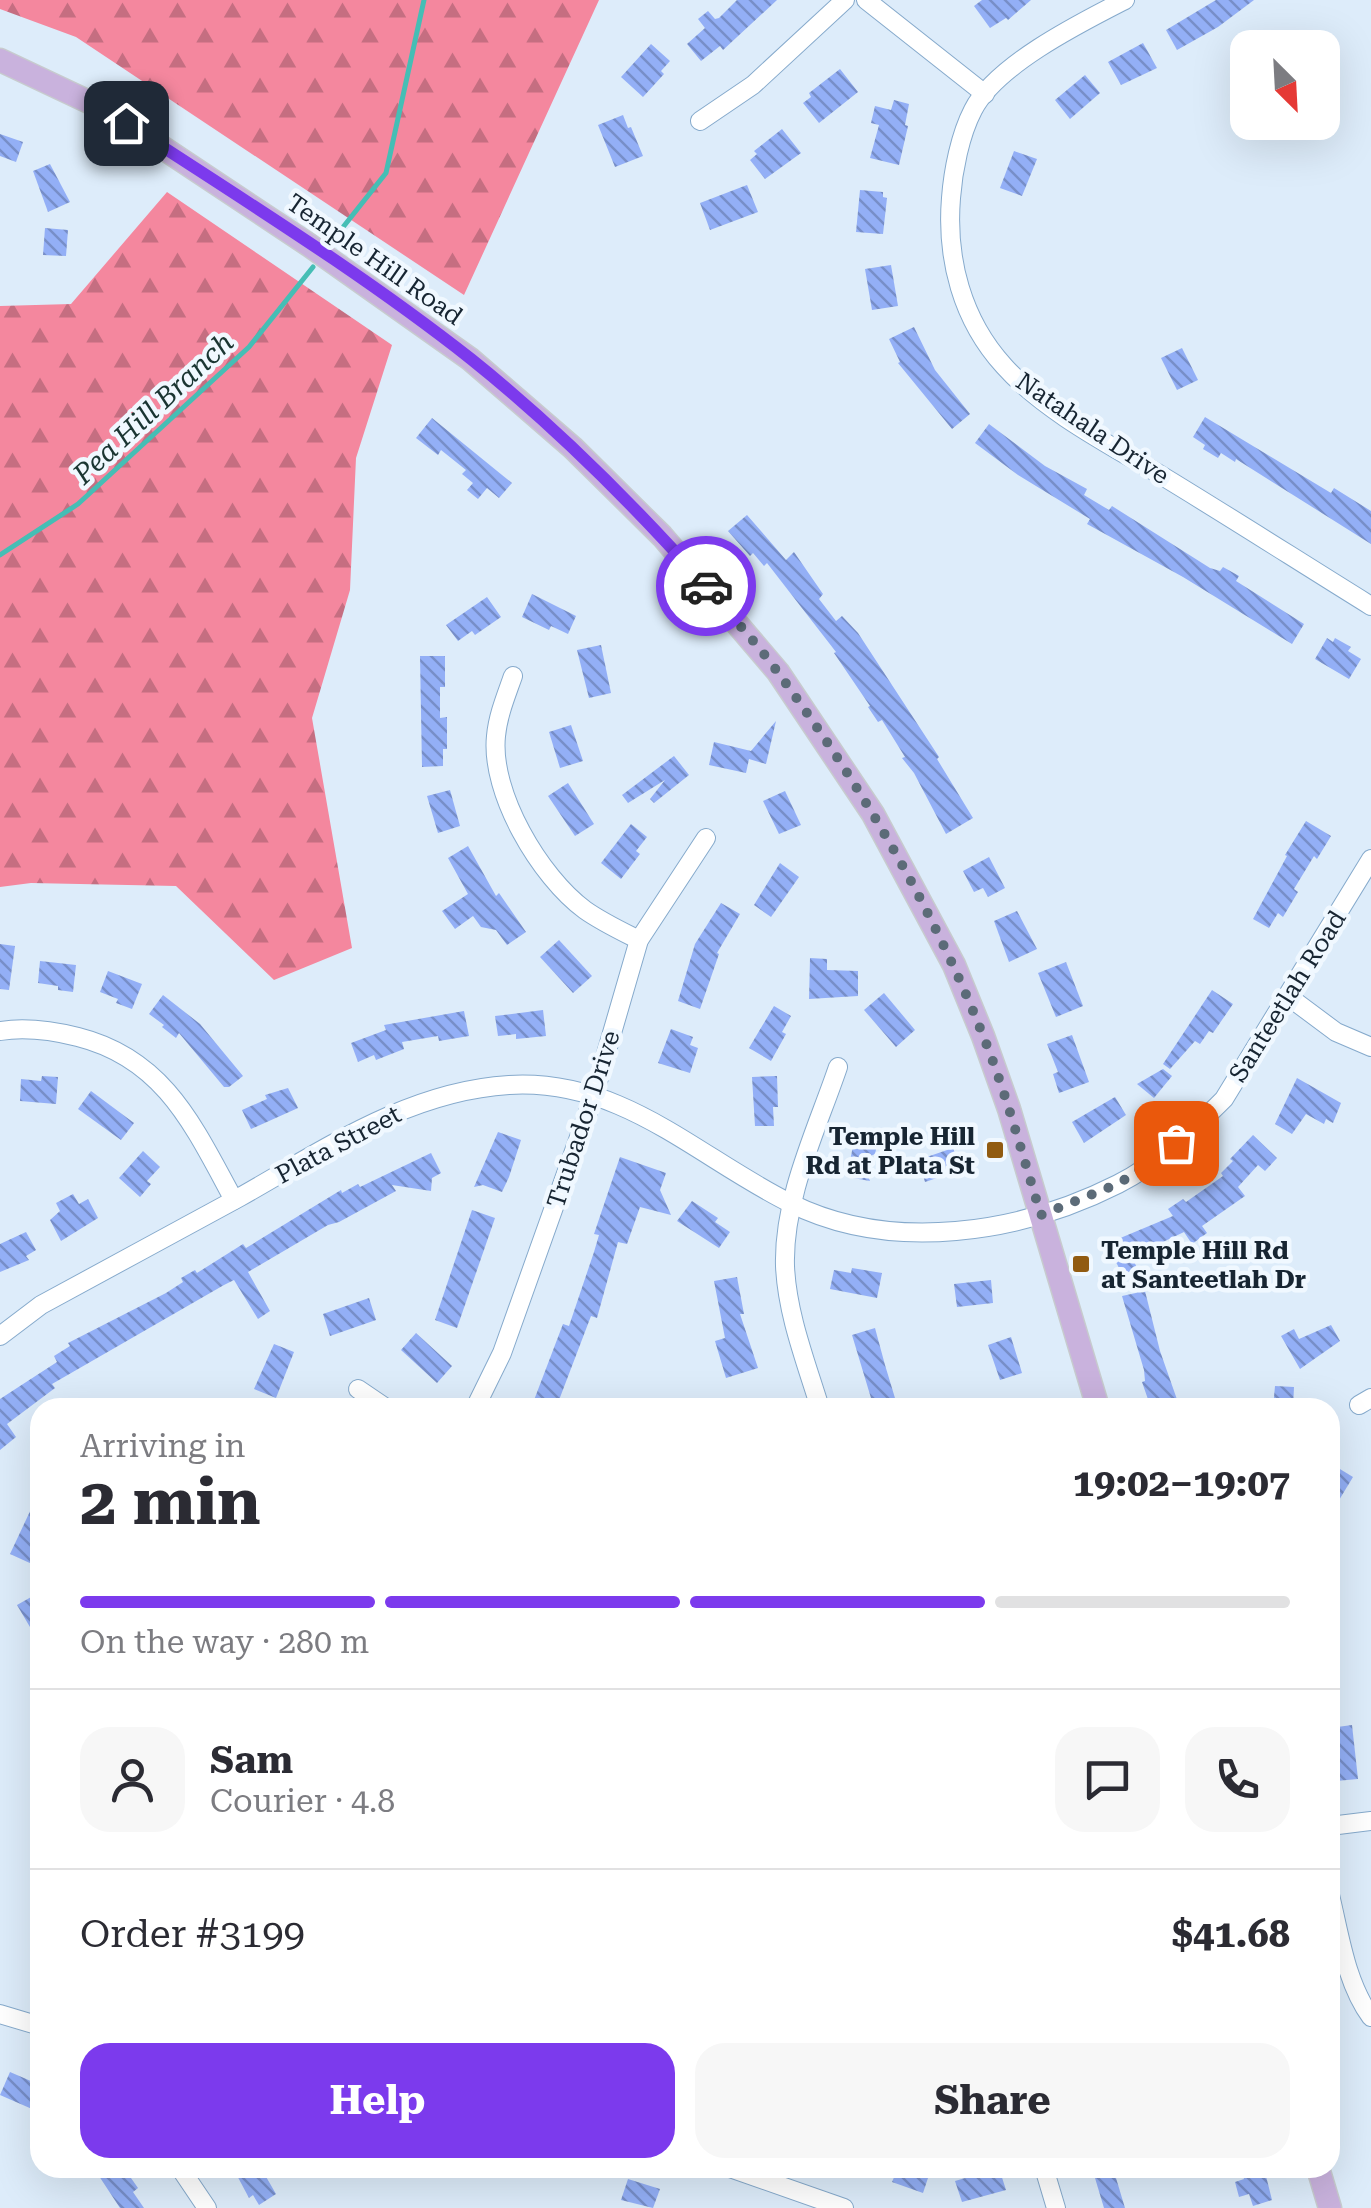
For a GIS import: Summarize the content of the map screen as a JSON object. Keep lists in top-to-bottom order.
{
  "streets": {
    "main road": ["Temple Hill Road"],
    "street": [
      "Natahala Drive",
      "Santeetlah Road",
      "Trubador Drive",
      "Plata Street"
    ]
  },
  "crossings": [
    ["Temple Hill Road", "Santeetlah Road"],
    ["Temple Hill Road", "Plata Street"],
    ["Santeetlah Road", "Plata Street"],
    ["Trubador Drive", "Plata Street"]
  ],
  "water": ["Pea Hill Branch"],
  "places": {
    "transit": ["Temple Hill Rd at Plata St", "Temple Hill Rd at Santeetlah Dr"]
  },
  "north": "bottom right",
  "page": {
    "heading": ["2 min", "Arriving in", "19:02–19:07"],
    "panel": [
      "Sam",
      "Courier · 4.8",
      "Order #3199",
      "$41.68"
    ],
    "bar": "On the way · 280 m",
    "buttons": ["Help", "Share"]
  }
}
